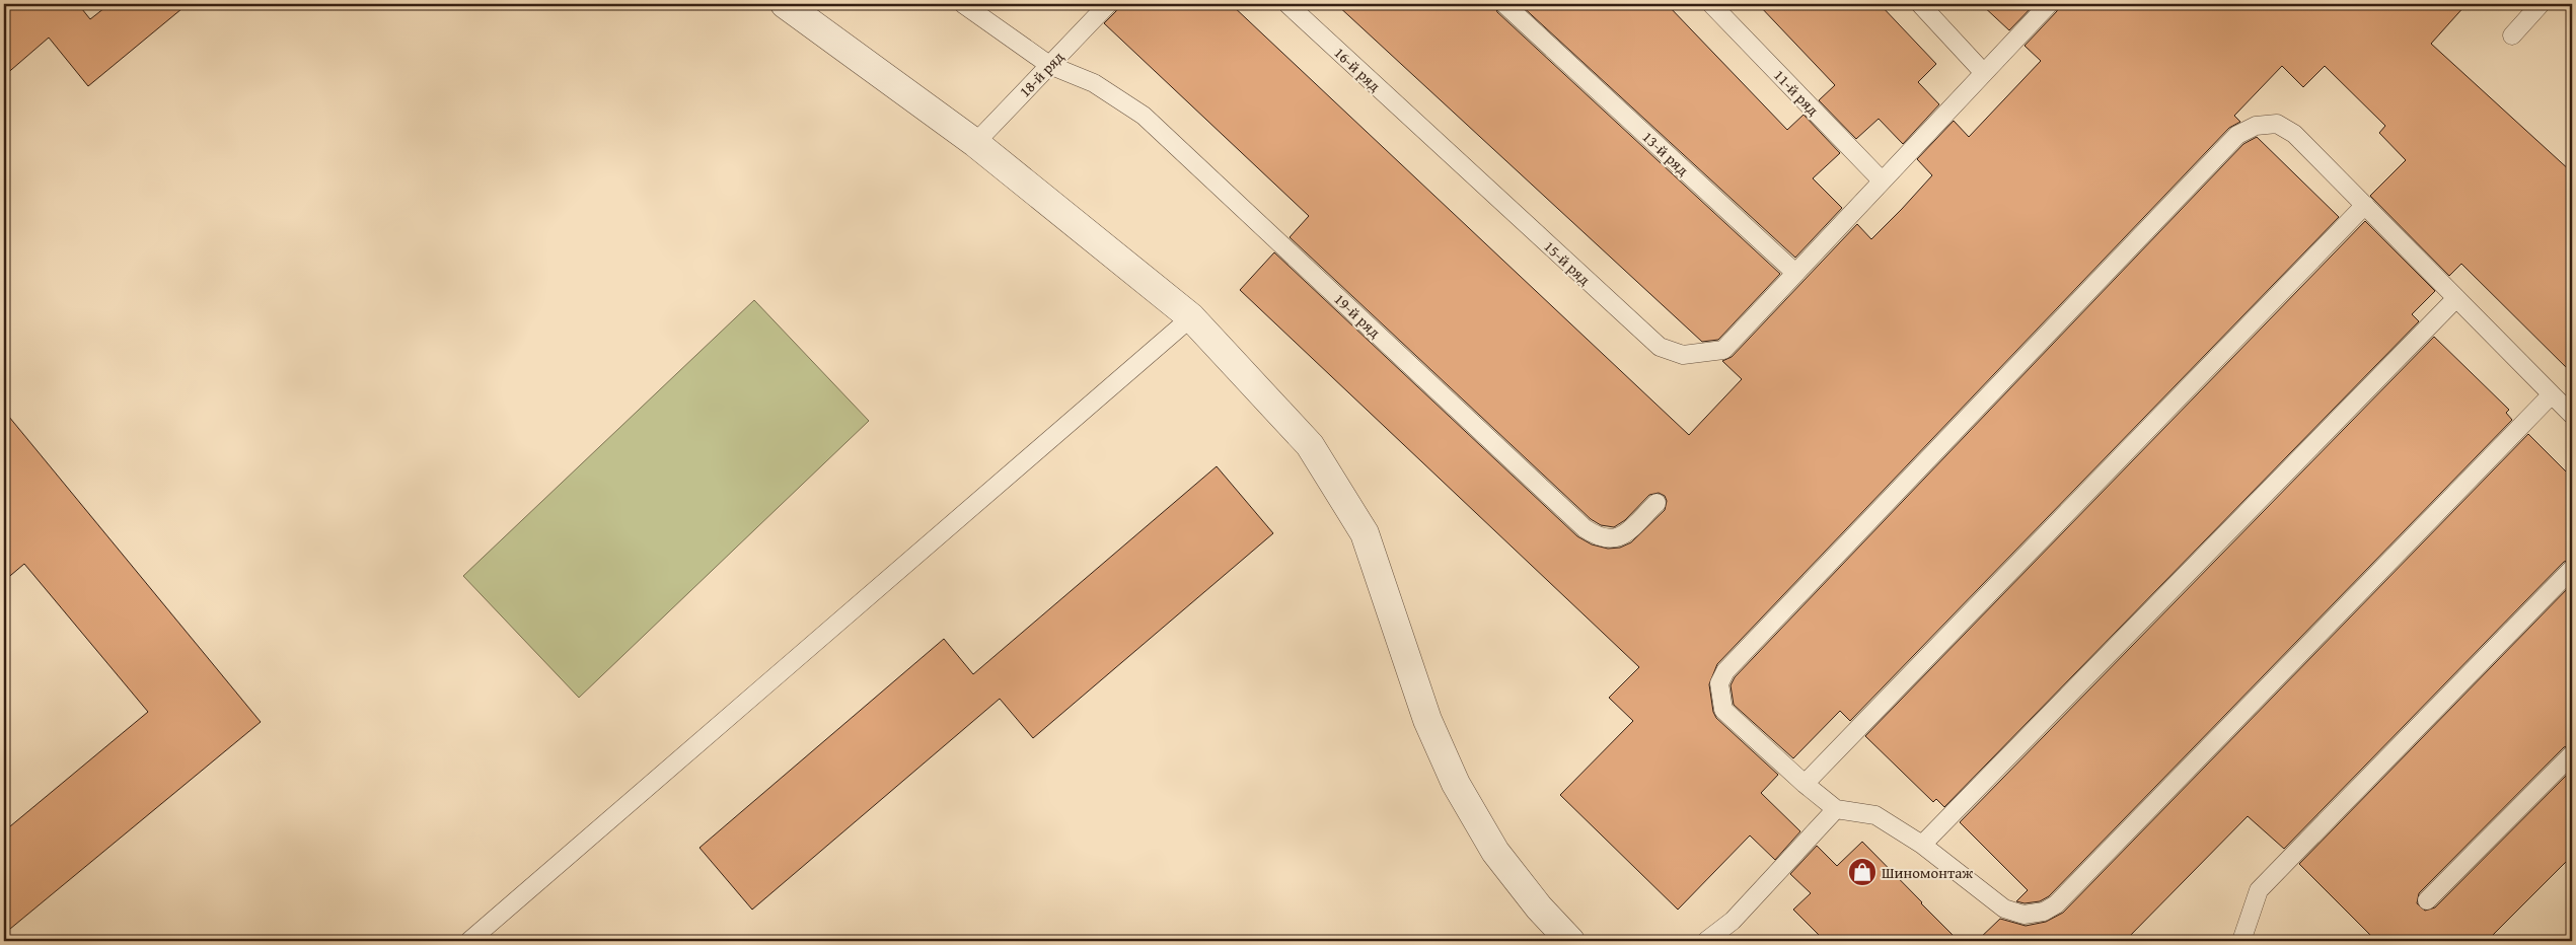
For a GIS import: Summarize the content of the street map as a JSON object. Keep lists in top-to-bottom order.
{
  "streets": {
    "lane": [
      "16-й ряд",
      "18-й ряд",
      "11-й ряд",
      "13-й ряд",
      "15-й ряд",
      "19-й ряд"
    ]
  },
  "crossings": [
    ["16-й ряд", "15-й ряд"],
    ["18-й ряд", "19-й ряд"],
    ["13-й ряд", "15-й ряд"]
  ],
  "places": {
    "shop": ["Шиномонтаж"]
  }
}
